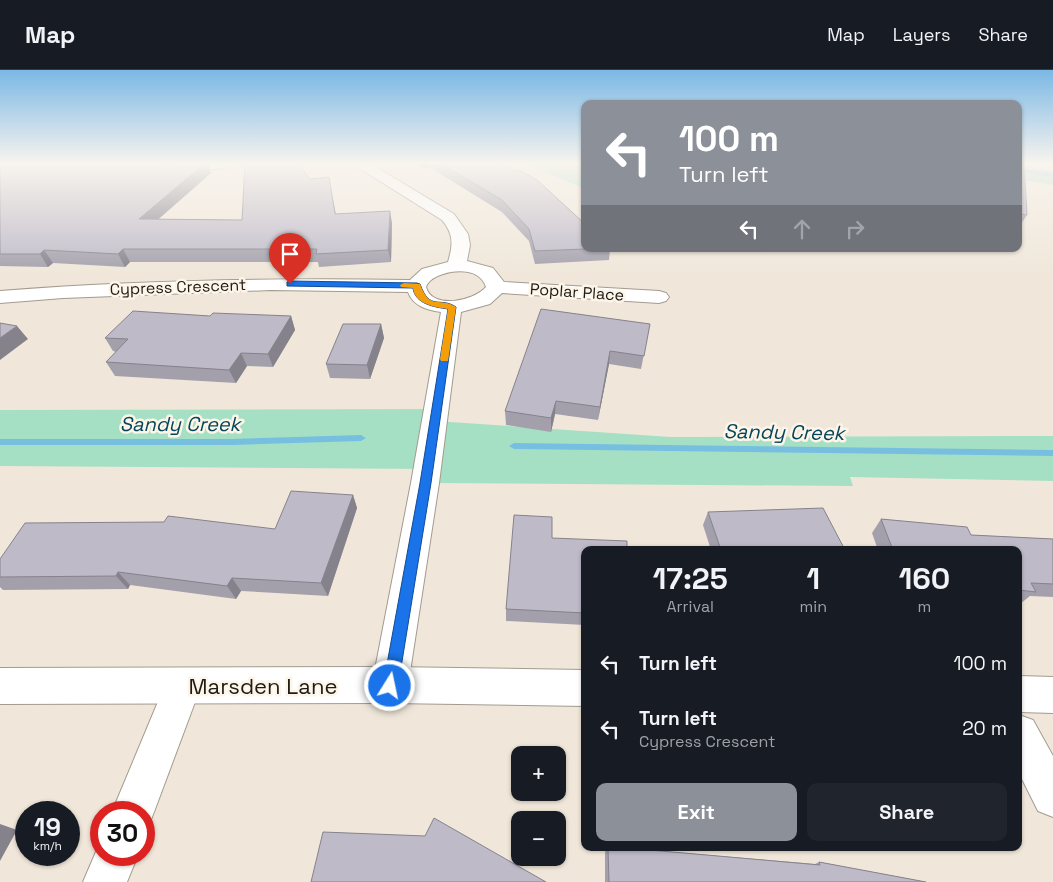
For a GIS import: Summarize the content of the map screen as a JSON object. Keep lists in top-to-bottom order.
{
  "streets": {
    "street": ["Cypress Crescent", "Poplar Place", "Marsden Lane"]
  },
  "water": ["Sandy Creek"],
  "page": {
    "header": "Map",
    "nav": ["Map", "Layers", "Share"],
    "turn": ["100 m", "Turn left"],
    "eta": [
      "17:25",
      "Arrival",
      "1",
      "min",
      "160",
      "m"
    ],
    "list": [
      {
        "name": "Turn left",
        "value": "100 m"
      },
      {
        "name": "Turn left",
        "note": "Cypress Crescent",
        "value": "20 m"
      }
    ],
    "map_buttons": ["+", "−"],
    "buttons": ["Exit", "Share"],
    "speed": "19 km/h",
    "limit": "30"
  }
}
